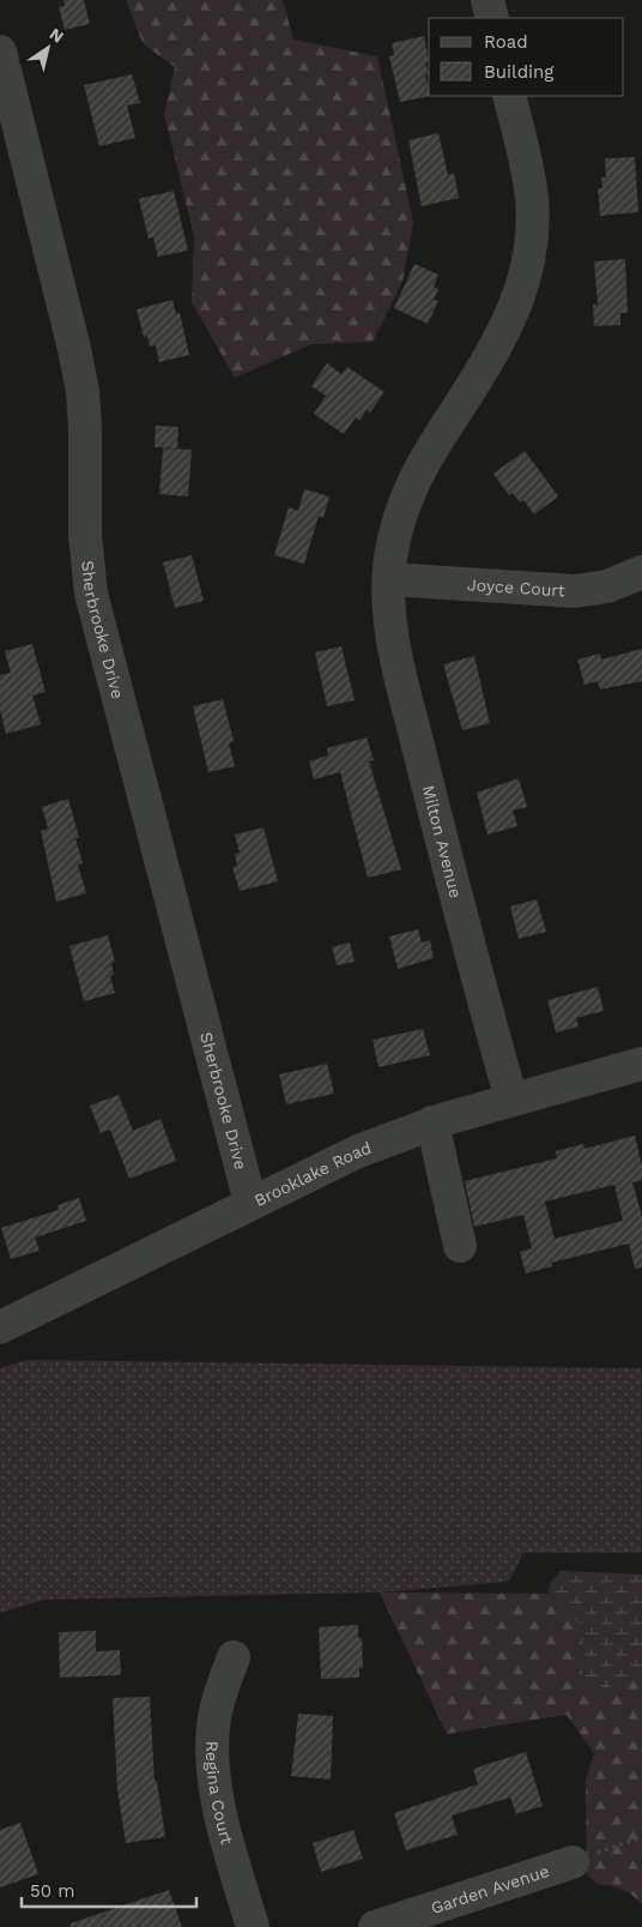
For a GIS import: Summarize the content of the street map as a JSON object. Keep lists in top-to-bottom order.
{
  "streets": {
    "street": [
      "Joyce Court",
      "Sherbrooke Drive",
      "Milton Avenue",
      "Brooklake Road",
      "Regina Court",
      "Garden Avenue"
    ]
  },
  "crossings": [
    ["Joyce Court", "Milton Avenue"],
    ["Sherbrooke Drive", "Brooklake Road"],
    ["Milton Avenue", "Brooklake Road"]
  ],
  "legend": ["Road", "Building"],
  "scale_bar": "50 m",
  "north": "top right"
}
